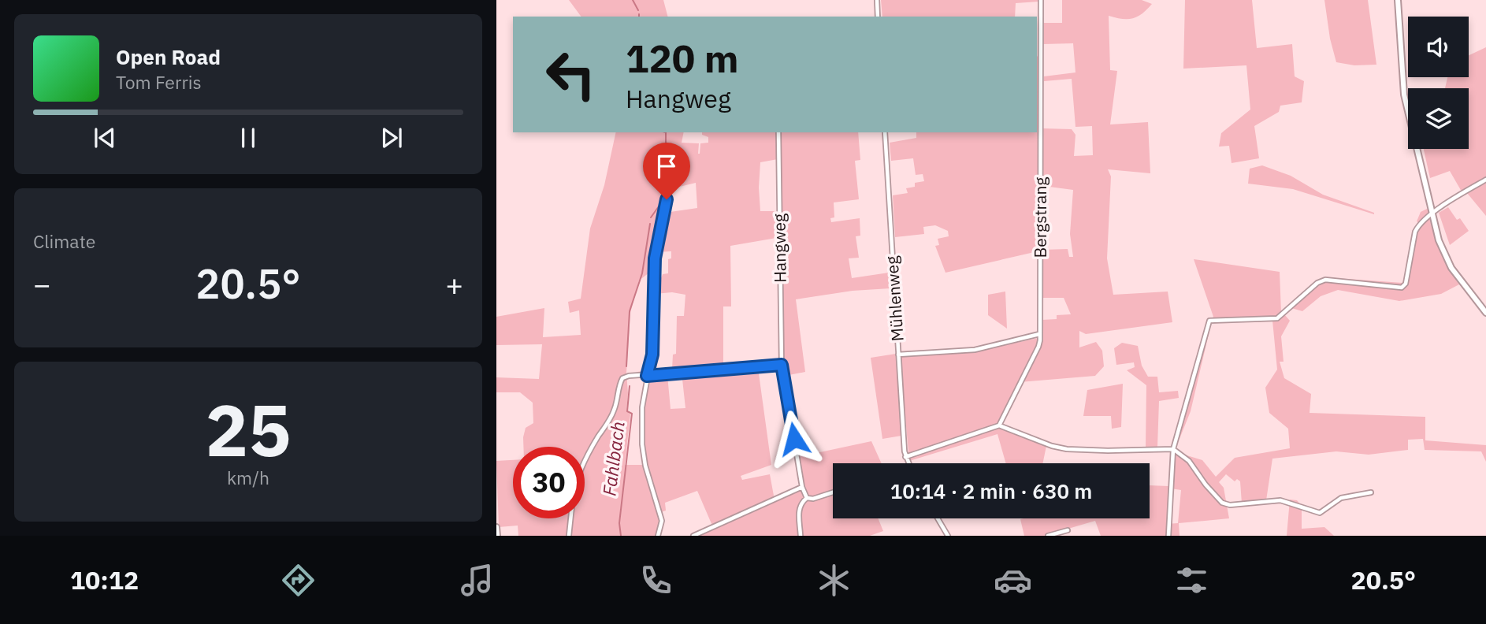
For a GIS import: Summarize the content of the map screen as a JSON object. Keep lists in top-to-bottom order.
{
  "streets": {
    "street": ["Bergstrang", "Hangweg", "Mühlenweg"]
  },
  "water": ["Fahlbach"],
  "page": {
    "turn": ["120 m", "Hangweg"],
    "song": ["Open Road", "Tom Ferris"],
    "tile": [
      "Climate",
      ["25", "km/h"]
    ],
    "heat": ["−", "20.5°", "+"],
    "limit": "30",
    "trip": "10:14 · 2 min · 630 m",
    "tabs": ["10:12", "20.5°"]
  }
}
